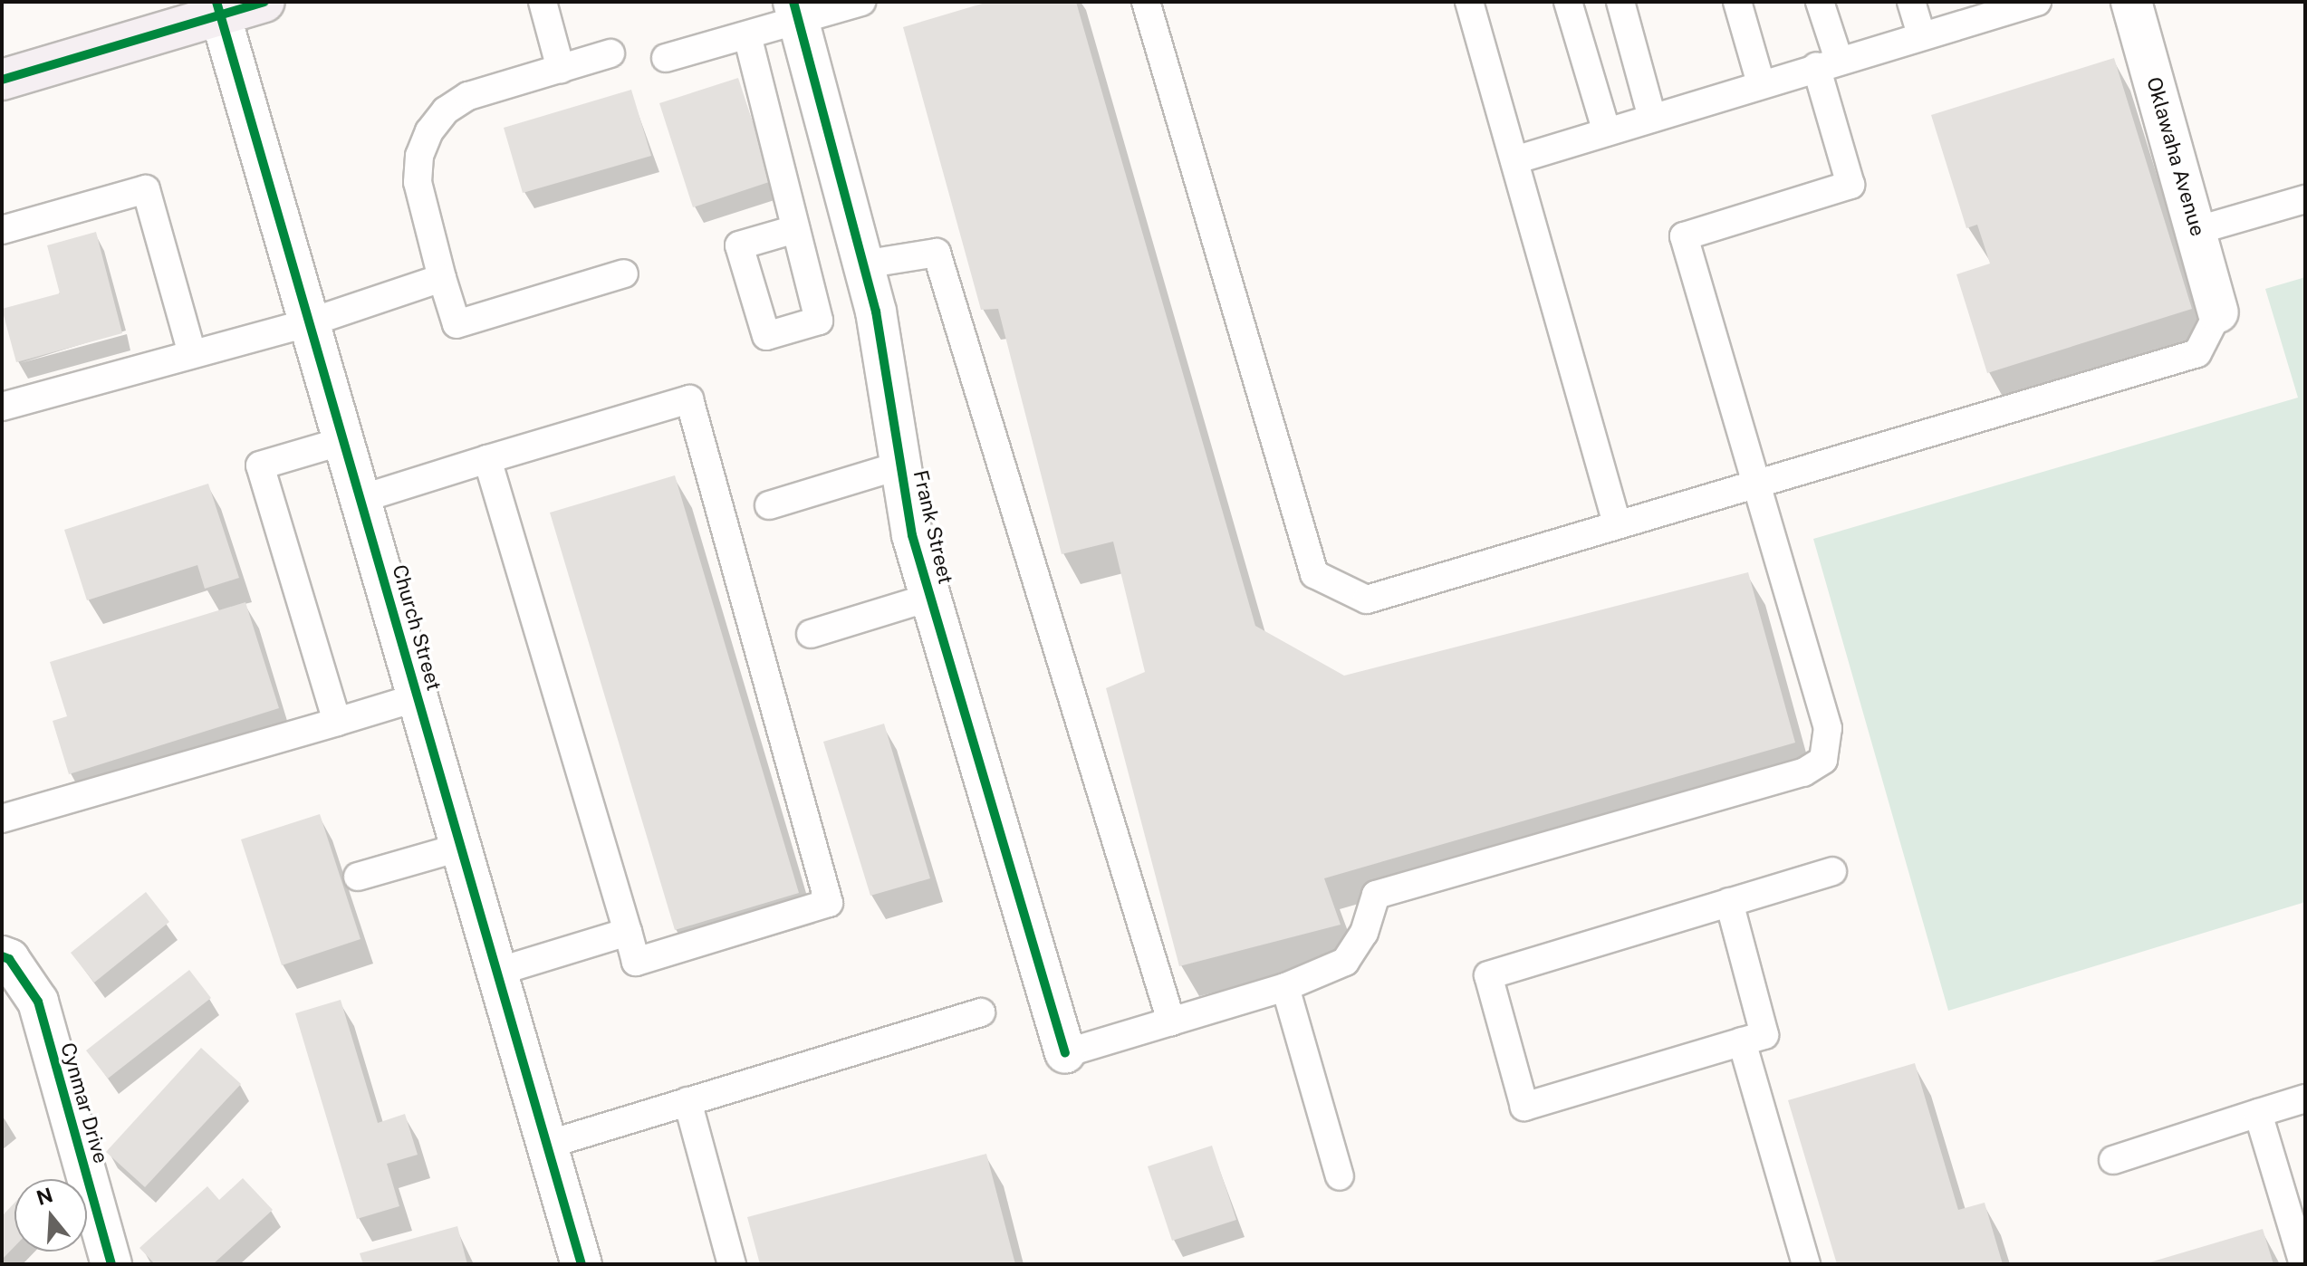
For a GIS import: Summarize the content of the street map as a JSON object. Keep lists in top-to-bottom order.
{
  "streets": {
    "street": [
      "Oklawaha Avenue",
      "Frank Street",
      "Church Street",
      "Cynmar Drive"
    ]
  },
  "north": "top"
}
